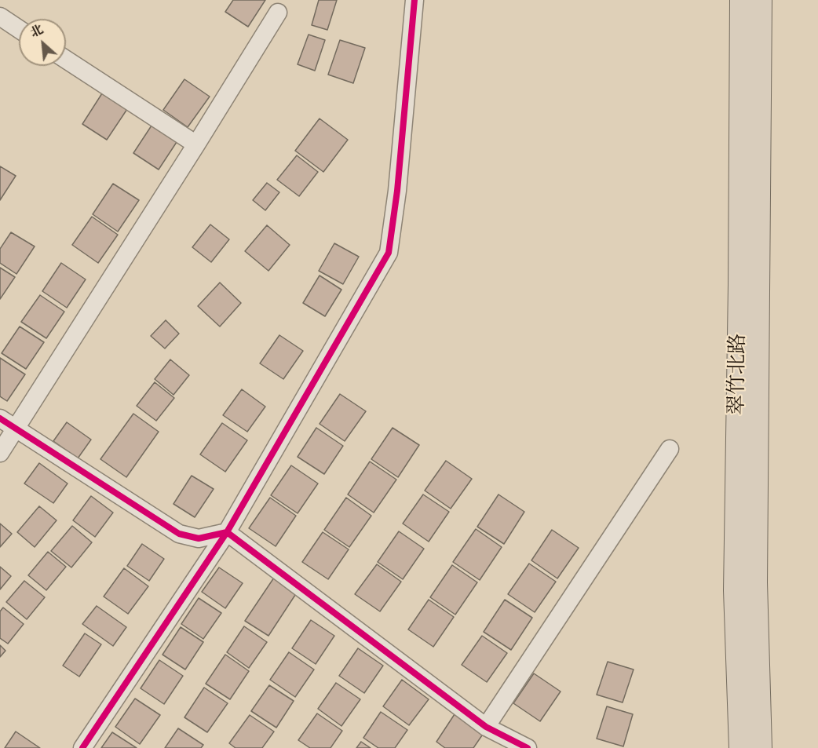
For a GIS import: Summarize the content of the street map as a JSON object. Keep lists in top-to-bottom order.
{
  "streets": {
    "main road": ["翠竹北路"]
  },
  "north": "top left"
}
